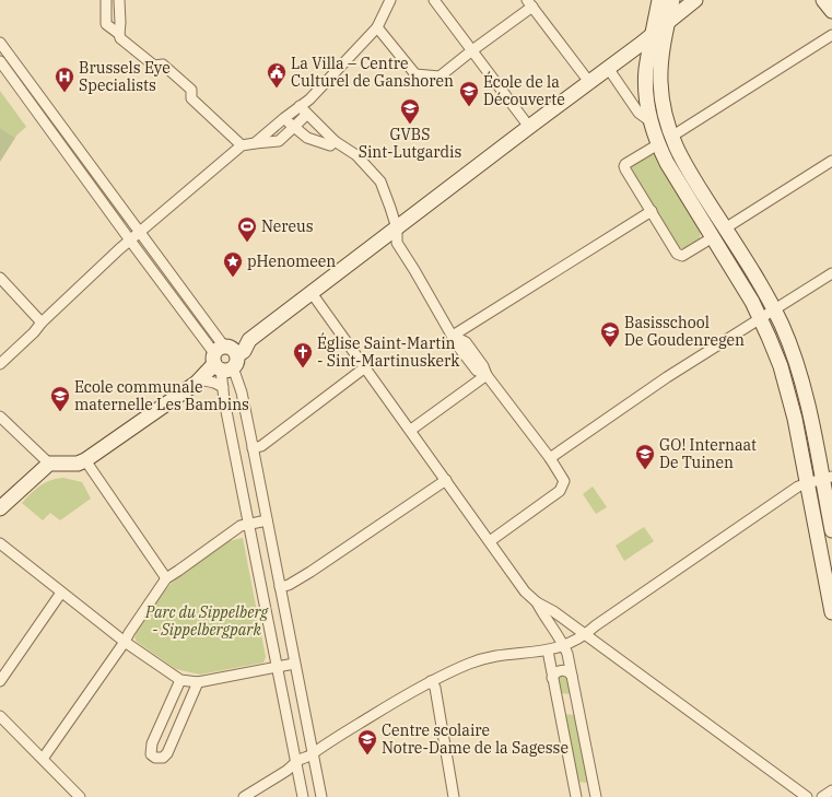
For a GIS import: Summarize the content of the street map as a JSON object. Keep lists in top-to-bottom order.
{
  "parks": ["Parc du Sippelberg - Sippelbergpark"],
  "places": {
    "public building": ["La Villa – Centre Culturel de Ganshoren"],
    "hospital": ["Brussels Eye Specialists"],
    "school or university": [
      "École de la Découverte",
      "GVBS Sint-Lutgardis",
      "Basisschool De Goudenregen",
      "Ecole communale maternelle Les Bambins",
      "GO! Internaat De Tuinen",
      "Centre scolaire Notre-Dame de la Sagesse"
    ],
    "sports": ["Nereus"],
    "place": ["pHenomeen"],
    "church": ["Église Saint-Martin - Sint-Martinuskerk"]
  }
}
